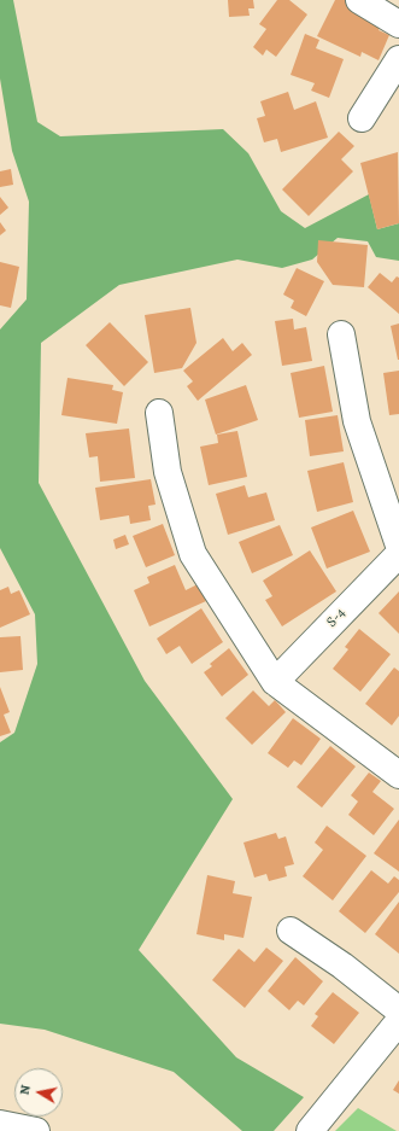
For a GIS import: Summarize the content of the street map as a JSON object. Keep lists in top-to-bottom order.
{
  "streets": {
    "street": ["S-4"]
  },
  "north": "left"
}
